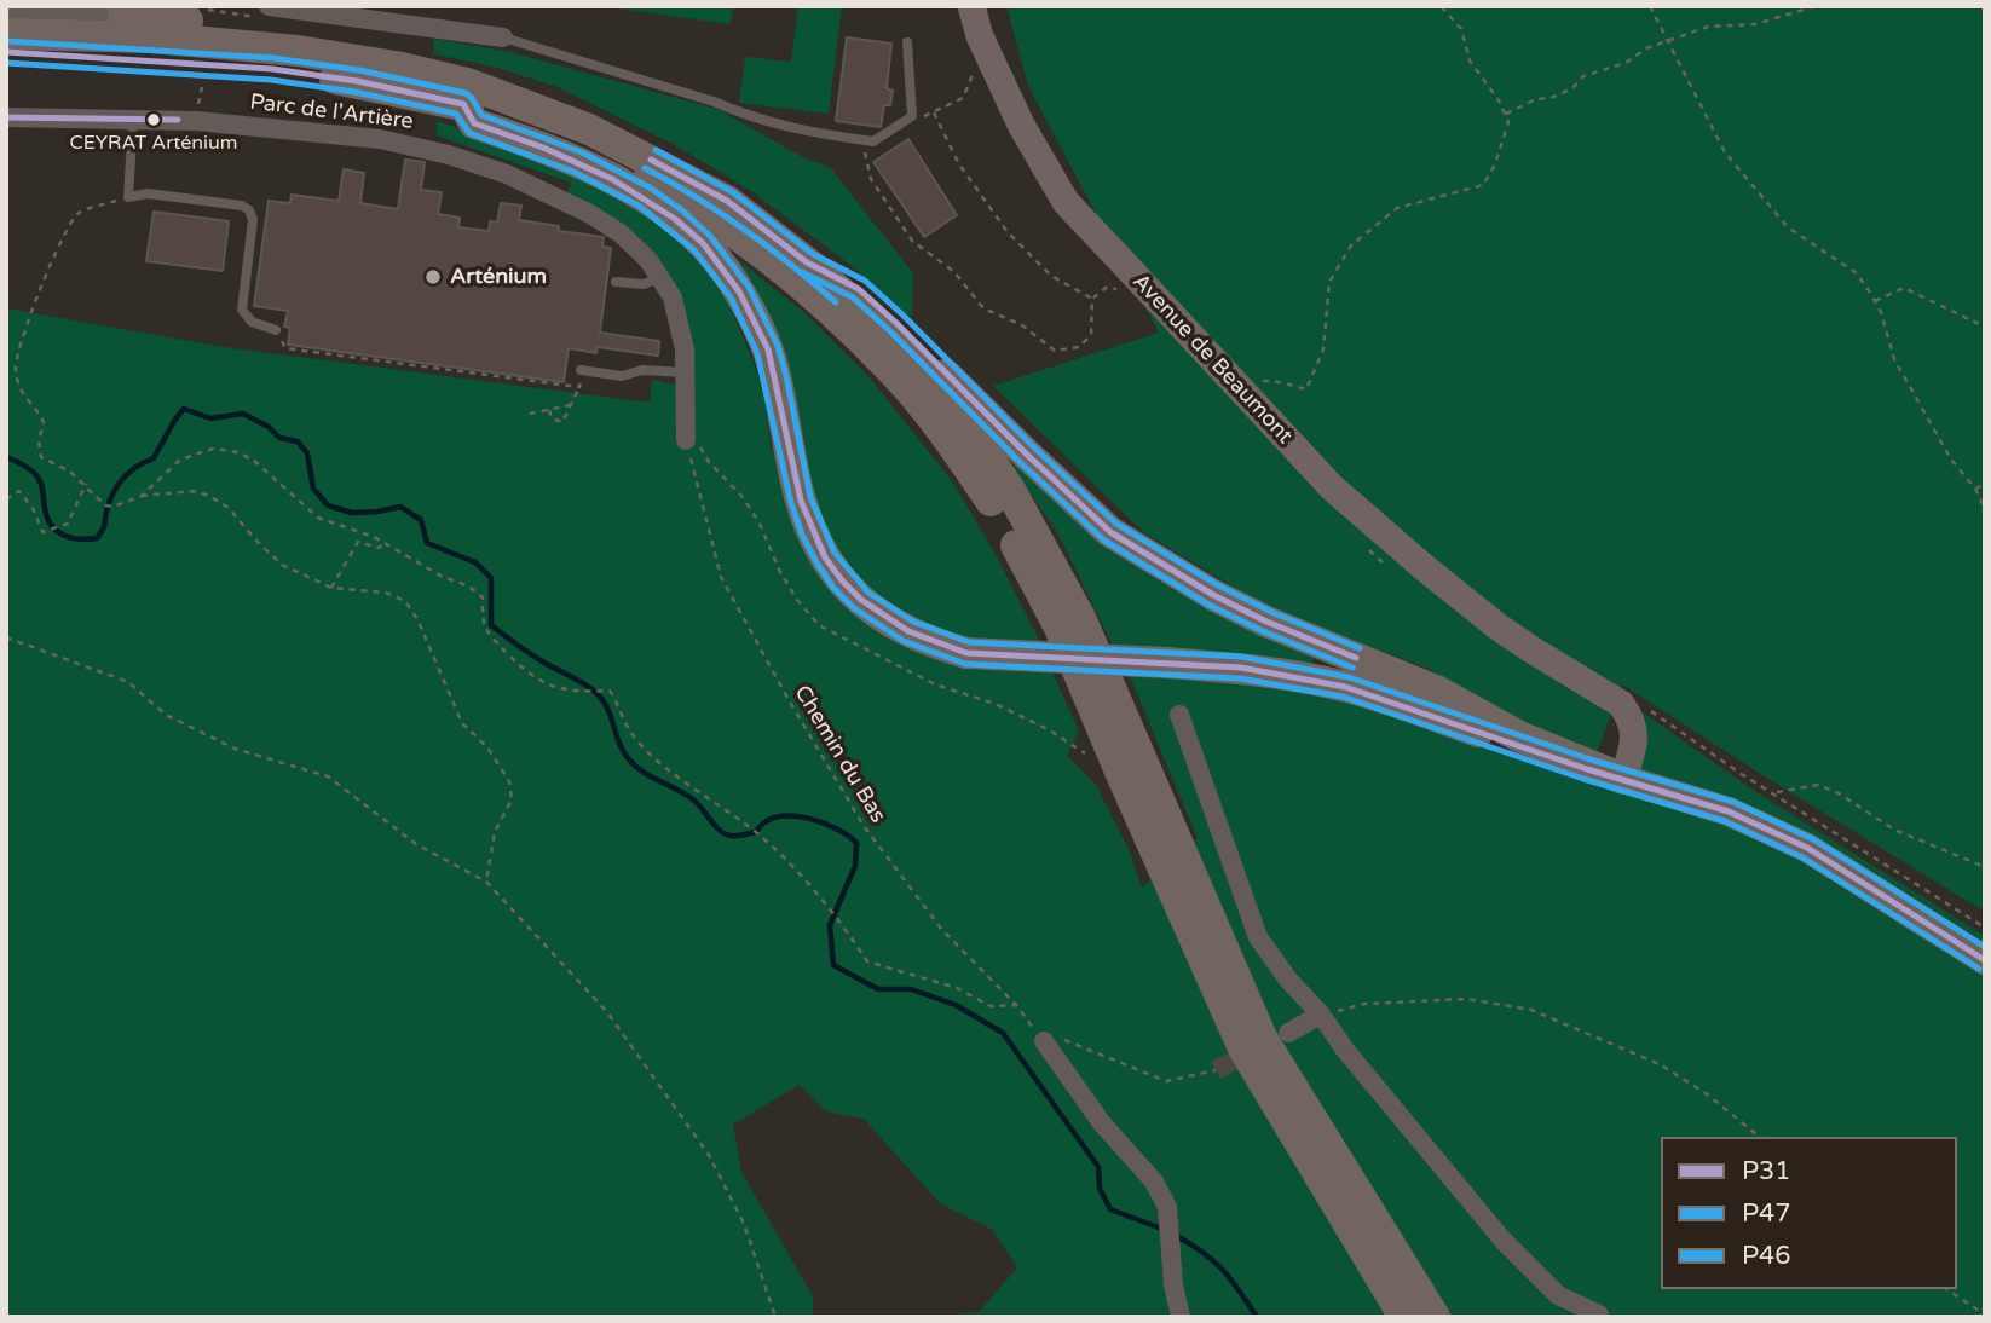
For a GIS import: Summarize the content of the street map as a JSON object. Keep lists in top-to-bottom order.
{
  "streets": {
    "main road": ["Avenue de Beaumont"],
    "street": ["Parc de l'Artière"],
    "path": ["Chemin du Bas"]
  },
  "crossings": [
    ["Parc de l'Artière", "Chemin du Bas"]
  ],
  "places": ["CEYRAT Arténium", "Arténium"],
  "lines": ["transit line P46", "transit line P31", "transit line P47"],
  "legend": ["P31", "P47", "P46"]
}
